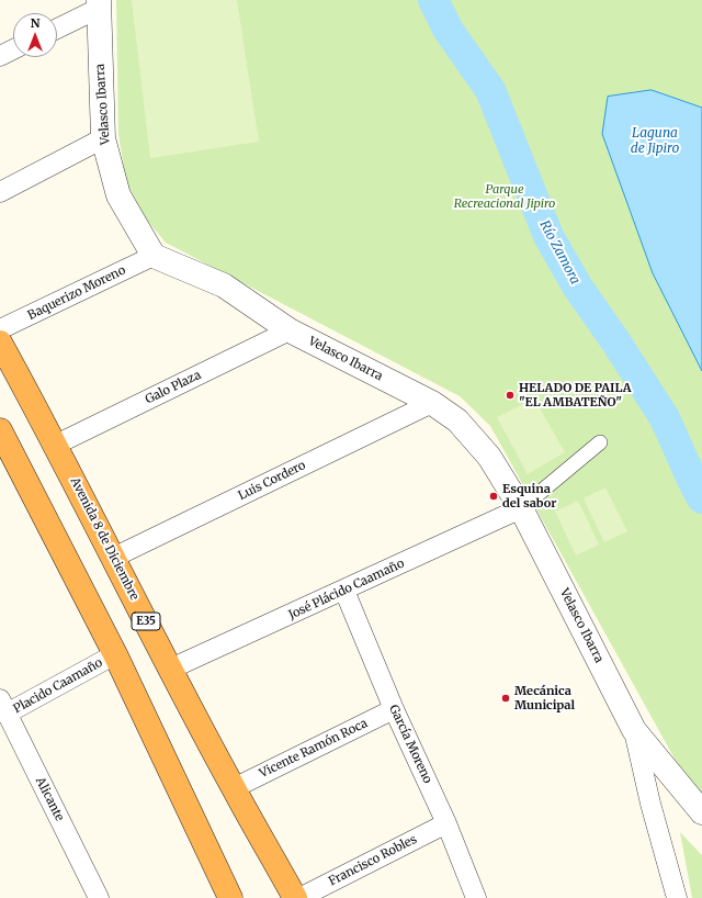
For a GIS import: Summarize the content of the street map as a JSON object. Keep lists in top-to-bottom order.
{
  "streets": {
    "highway": ["Avenida 8 de Diciembre", "E35"],
    "street": [
      "Velasco Ibarra",
      "Baquerizo Moreno",
      "Galo Plaza",
      "Luis Cordero",
      "José Plácido Caamaño",
      "Placido Caamaño",
      "García Moreno",
      "Vicente Ramón Roca",
      "Alicante",
      "Francisco Robles"
    ]
  },
  "crossings": [
    ["Velasco Ibarra", "Baquerizo Moreno"],
    ["Velasco Ibarra", "Galo Plaza"],
    ["Velasco Ibarra", "Luis Cordero"],
    ["Velasco Ibarra", "José Plácido Caamaño"],
    ["Galo Plaza", "Avenida 8 de Diciembre"],
    ["Luis Cordero", "Avenida 8 de Diciembre"],
    ["Avenida 8 de Diciembre", "José Plácido Caamaño"],
    ["Avenida 8 de Diciembre", "Vicente Ramón Roca"],
    ["José Plácido Caamaño", "García Moreno"],
    ["Placido Caamaño", "Alicante"],
    ["García Moreno", "Vicente Ramón Roca"],
    ["García Moreno", "Francisco Robles"]
  ],
  "water": ["Laguna de Jipiro", "Río Zamora"],
  "parks": ["Parque Recreacional Jipiro"],
  "places": ["HELADO DE PAILA \"EL AMBATEÑO\"", "Esquina del sabor", "Mecánica Municipal"],
  "north": "top"
}
